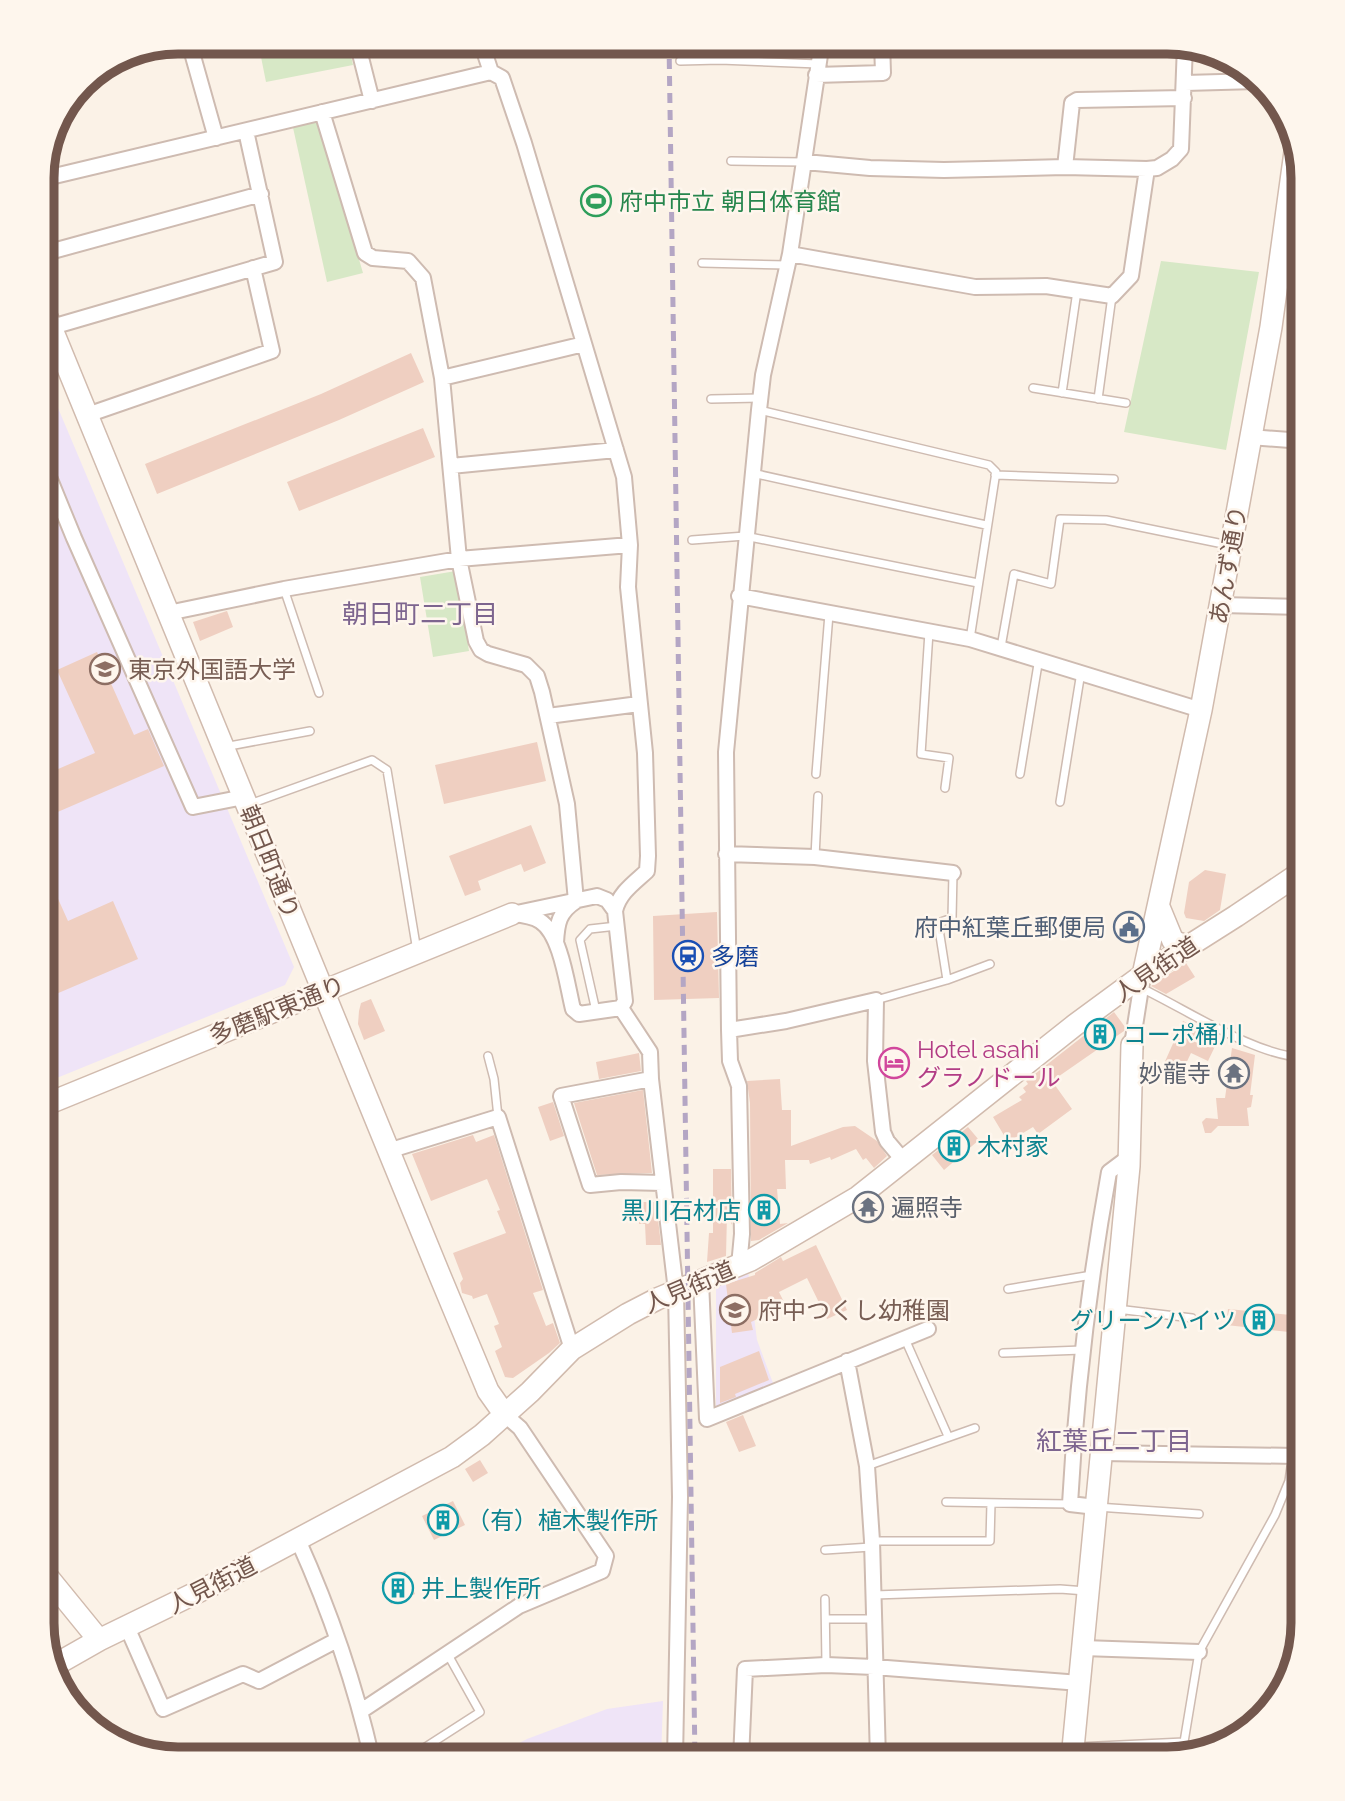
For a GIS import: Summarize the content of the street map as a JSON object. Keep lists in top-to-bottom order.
{
  "streets": {
    "street": [
      "あんず通り",
      "朝日町通り",
      "人見街道",
      "多磨駅東通り"
    ]
  },
  "crossings": [
    ["あんず通り", "人見街道"],
    ["朝日町通り", "人見街道"],
    ["朝日町通り", "多磨駅東通り"]
  ],
  "districts": ["朝日町二丁目", "紅葉丘二丁目"],
  "places": {
    "sports": ["府中市立 朝日体育館"],
    "school or university": ["東京外国語大学", "府中つくし幼稚園"],
    "public building": ["府中紅葉丘郵便局"],
    "station": ["多磨"],
    "building": [
      "コーポ桶川",
      "木村家",
      "黒川石材店",
      "グリーンハイツ",
      "（有）植木製作所",
      "井上製作所"
    ],
    "hotel": ["Hotel asahi グラノドール"],
    "temple": ["妙龍寺", "遍照寺"]
  }
}
